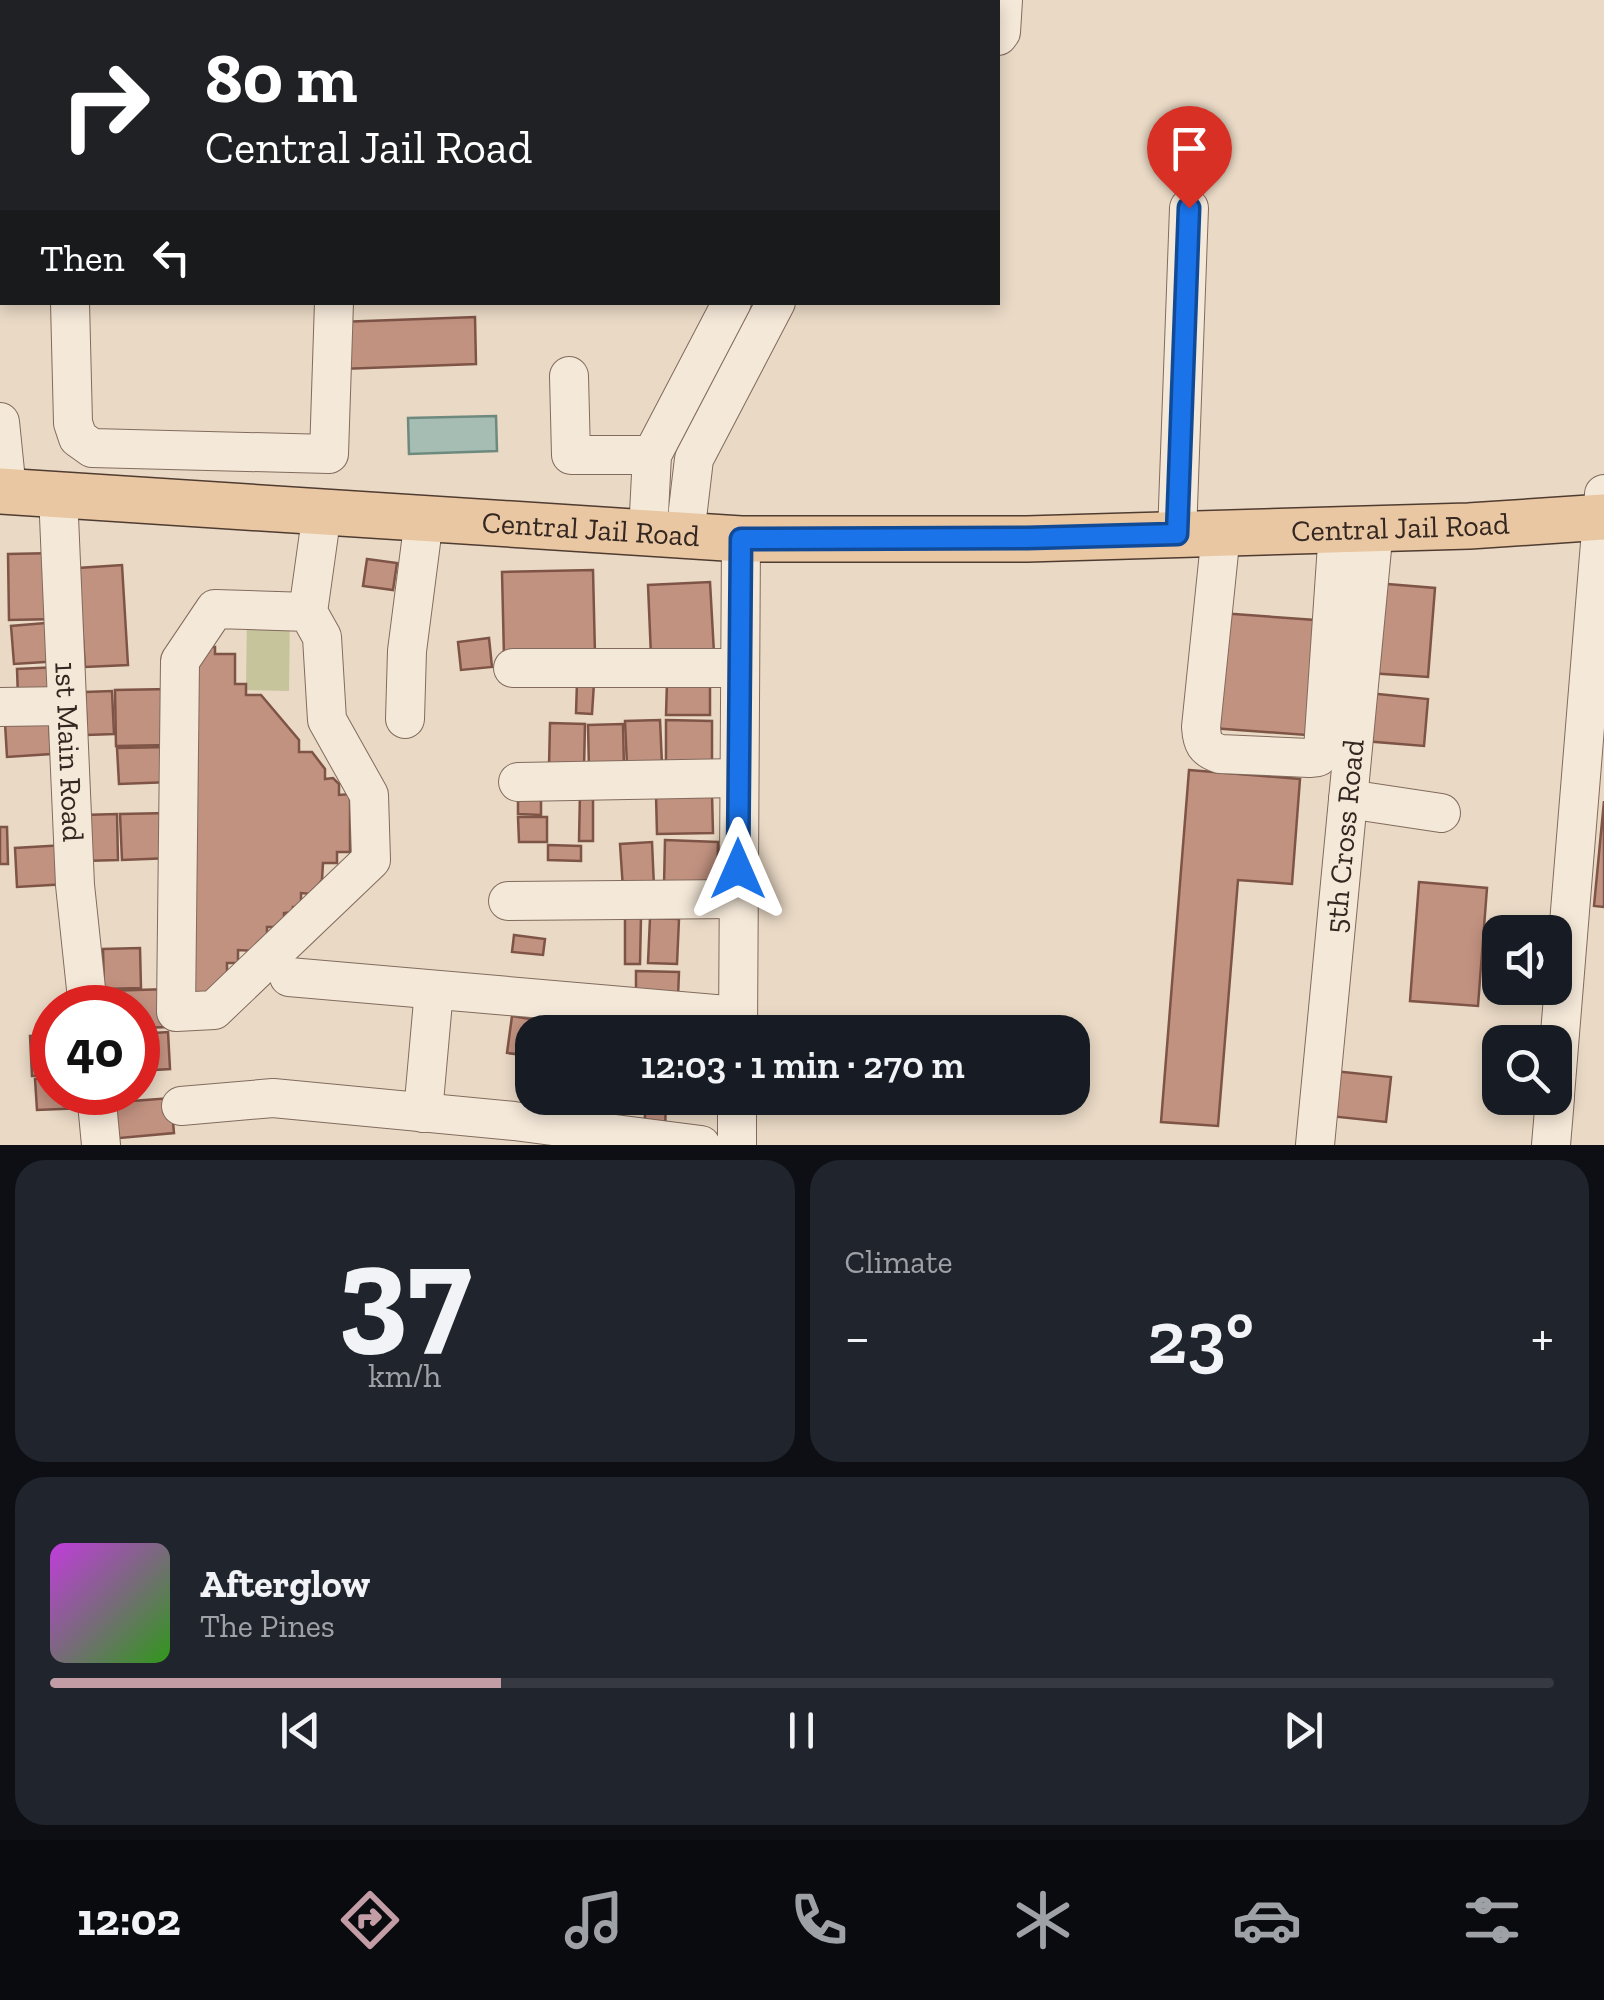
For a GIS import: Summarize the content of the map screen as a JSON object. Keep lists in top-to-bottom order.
{
  "streets": {
    "main road": ["Central Jail Road"],
    "street": ["1st Main Road", "5th Cross Road"]
  },
  "crossings": [
    ["Central Jail Road", "1st Main Road"],
    ["Central Jail Road", "5th Cross Road"]
  ],
  "page": {
    "turn": ["80 m", "Central Jail Road"],
    "then": "Then",
    "limit": "40",
    "trip": "12:03 · 1 min · 270 m",
    "tile": [
      ["37", "km/h"],
      "Climate"
    ],
    "heat": ["−", "23°", "+"],
    "song": ["Afterglow", "The Pines"],
    "tabs": "12:02"
  }
}
